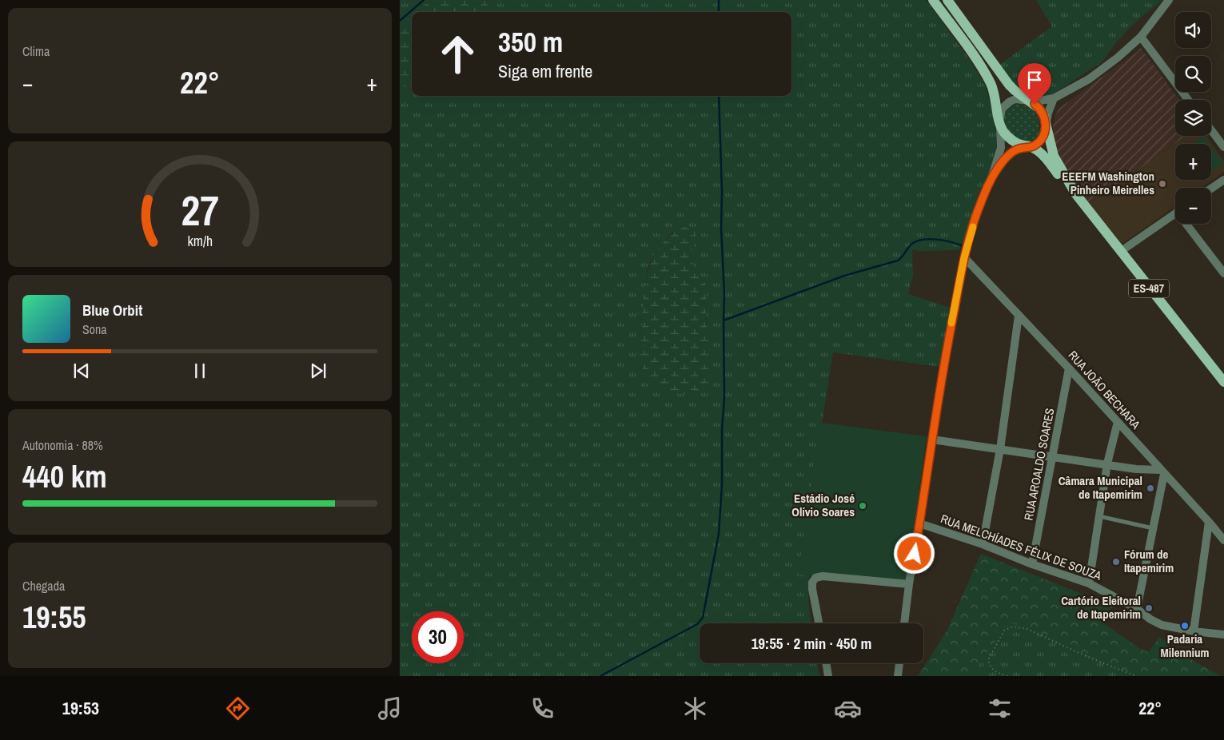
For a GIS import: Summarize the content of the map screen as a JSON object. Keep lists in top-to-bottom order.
{
  "streets": {
    "main road": ["ES-487"],
    "street": ["RUA JOÃO BECHARA", "RUA AROALDO SOARES", "RUA MELCHÍADES FÉLIX DE SOUZA"]
  },
  "crossings": [
    ["RUA JOÃO BECHARA", "RUA AROALDO SOARES"],
    ["RUA AROALDO SOARES", "RUA MELCHÍADES FÉLIX DE SOUZA"]
  ],
  "places": [
    "EEEFM Washington Pinheiro Meirelles",
    "Câmara Municipal de Itapemirim",
    "Estádio José Olívio Soares",
    "Fórum de Itapemirim",
    "Cartório Eleitoral de Itapemirim",
    "Padaria Milennium"
  ],
  "page": {
    "tile": [
      "Clima",
      ["Autonomia · 88%", "440 km"],
      ["Chegada", "19:55"]
    ],
    "map_buttons": ["+", "−"],
    "turn": ["350 m", "Siga em frente"],
    "heat": ["−", "22°", "+"],
    "song": ["Blue Orbit", "Sona"],
    "limit": "30",
    "trip": "19:55 · 2 min · 450 m",
    "tabs": ["19:53", "22°"],
    "gauge": ["27", "km/h"]
  }
}
